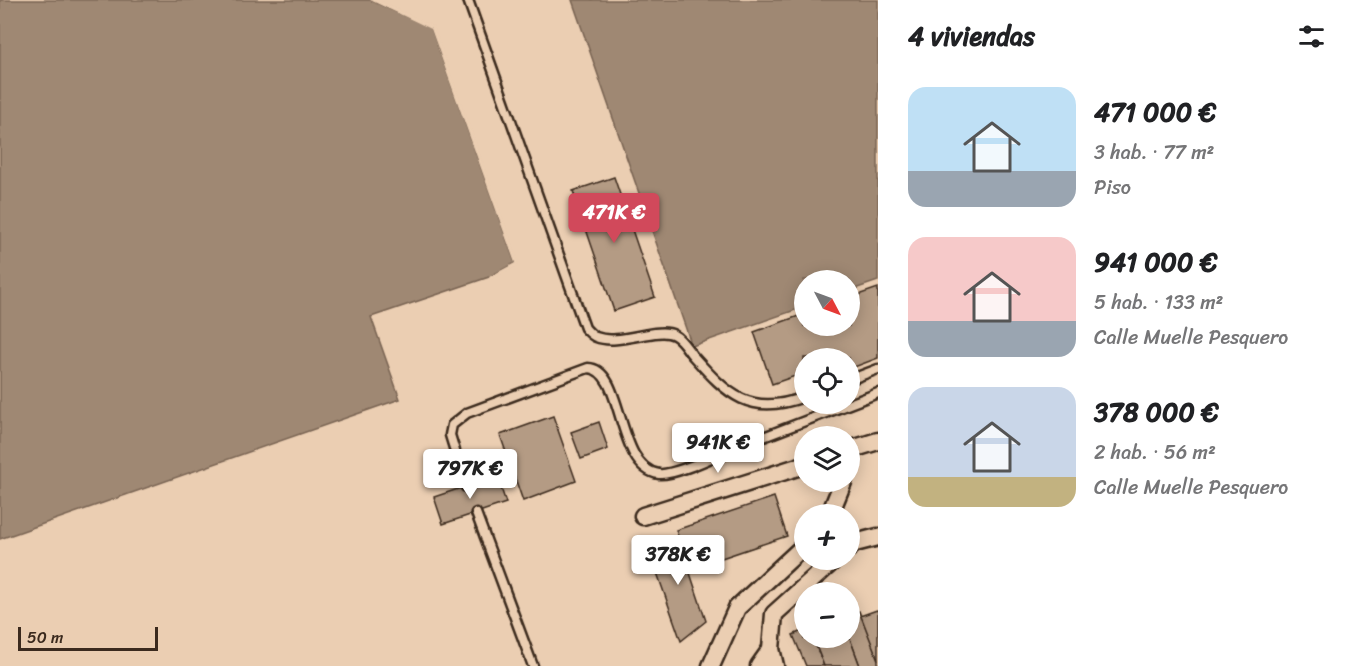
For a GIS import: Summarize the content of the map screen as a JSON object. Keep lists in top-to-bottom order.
{
  "scale_bar": "50 m",
  "north": "bottom right",
  "page": {
    "heading": "4 viviendas",
    "list": [
      {
        "name": "471 000 €",
        "note": "3 hab. · 77 m² · Piso"
      },
      {
        "name": "941 000 €",
        "note": "5 hab. · 133 m² · Calle Muelle Pesquero"
      },
      {
        "name": "378 000 €",
        "note": "2 hab. · 56 m² · Calle Muelle Pesquero"
      }
    ],
    "price": [
      "471K €",
      "941K €",
      "797K €",
      "378K €"
    ],
    "map_buttons": ["+", "−"],
    "scale": "50 m"
  }
}
